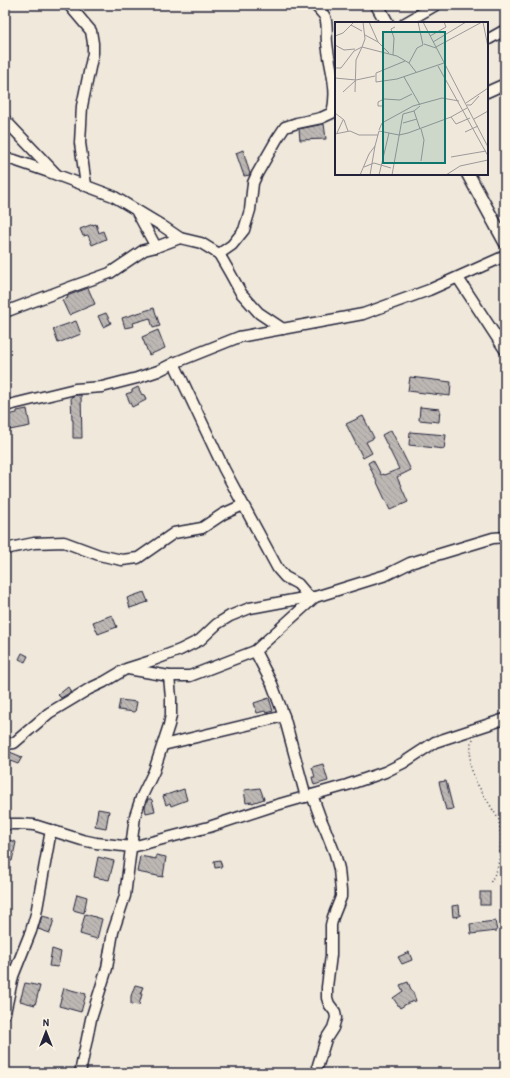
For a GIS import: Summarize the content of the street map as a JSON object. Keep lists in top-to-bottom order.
{
  "north": "top"
}
